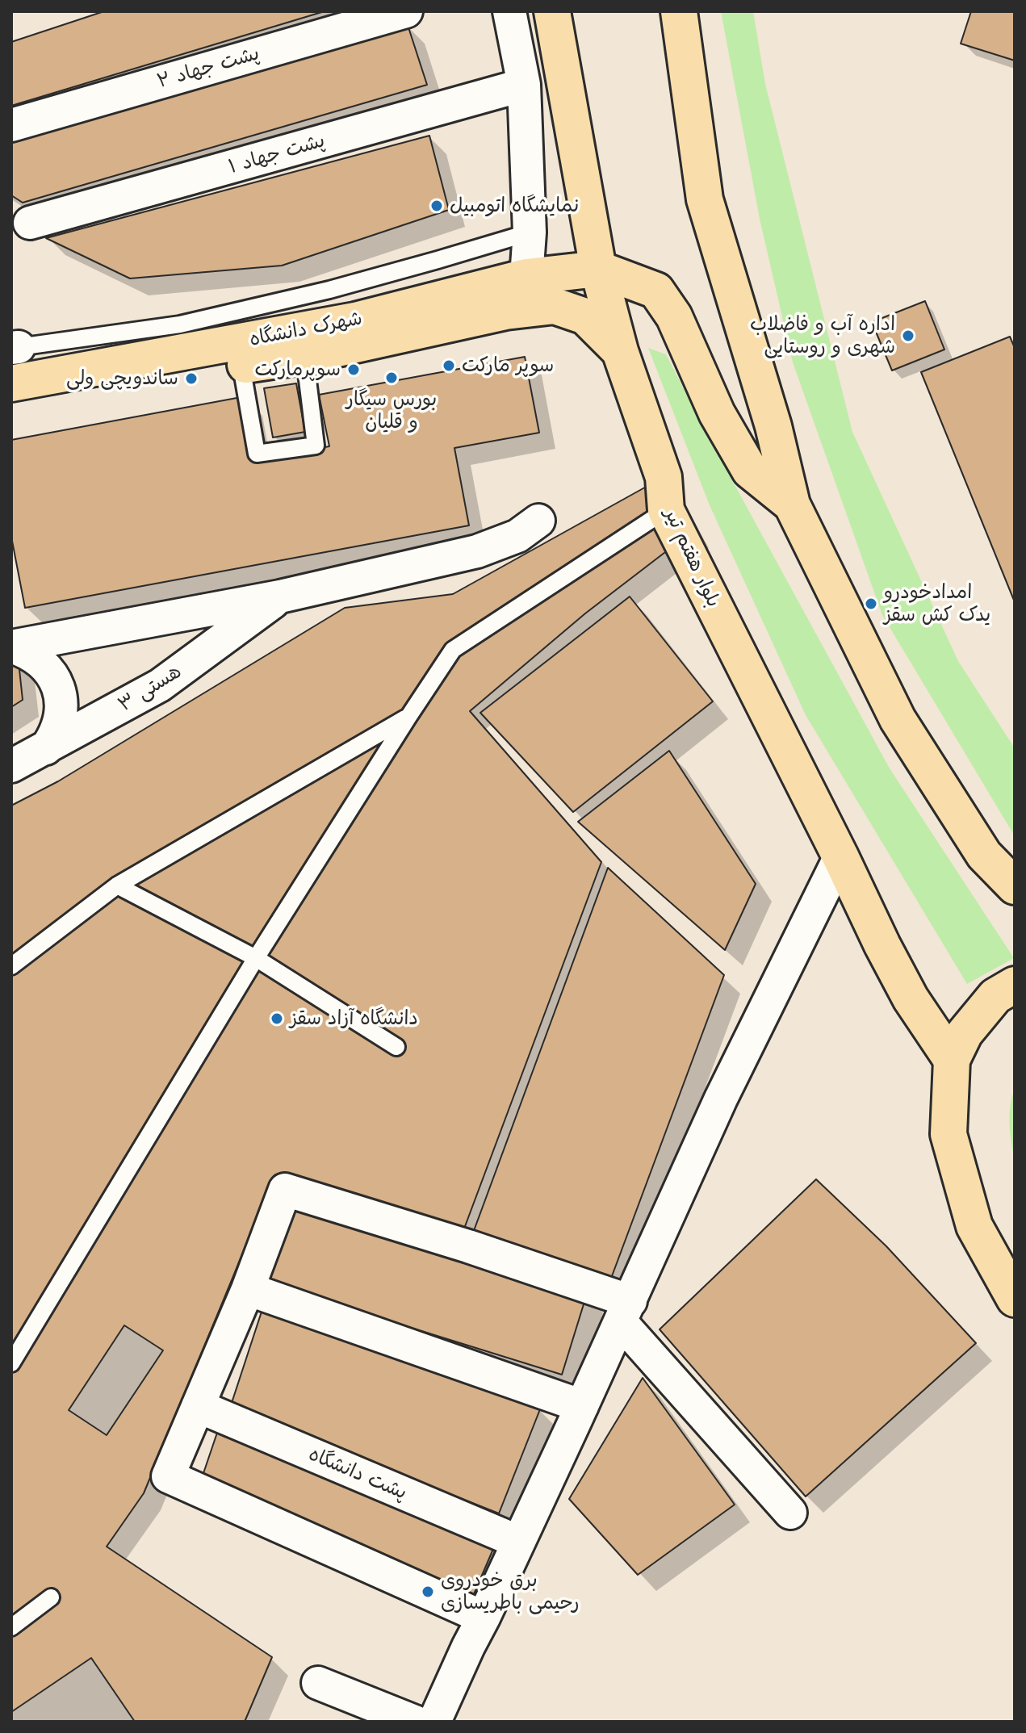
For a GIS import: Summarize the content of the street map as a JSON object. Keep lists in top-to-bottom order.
{
  "streets": {
    "main road": ["شهرک دانشگاه", "بلوار هفتم تیر"],
    "street": [
      "پشت جهاد ۲",
      "پشت جهاد ۱",
      "هستی ۳",
      "پشت دانشگاه"
    ]
  },
  "crossings": [
    ["شهرک دانشگاه", "بلوار هفتم تیر"]
  ],
  "places": [
    "نمایشگاه اتومبیل",
    "اداره آب و فاضلاب شهری و روستایی",
    "سوپر مارکت",
    "سوپرمارکت",
    "بورس سیگار و قلیان",
    "ساندویچی ولی",
    "امدادخودرو یدک کش سقز",
    "دانشگاه آزاد سقز",
    "برق خودروی رحیمی باطریسازی"
  ]
}
